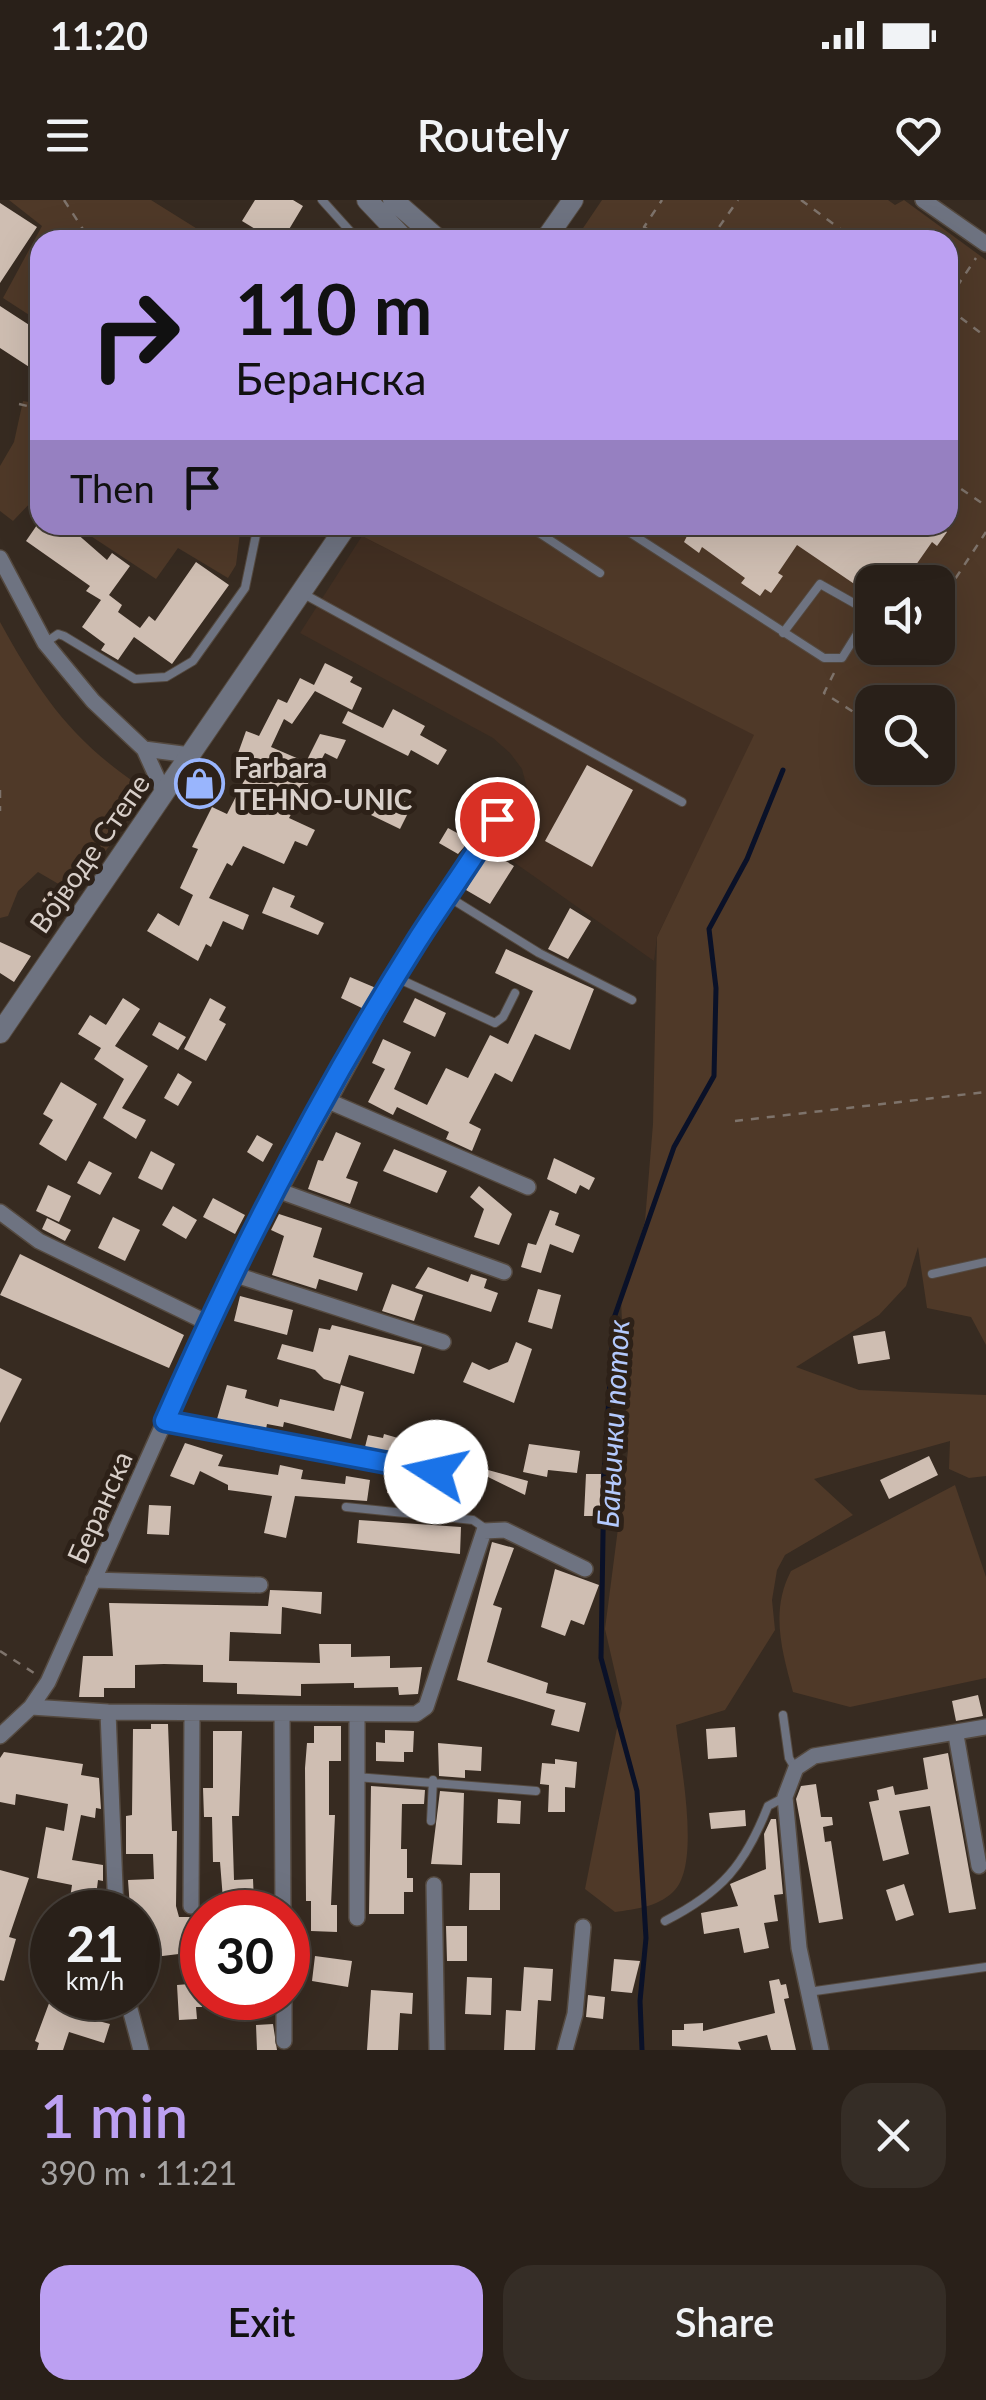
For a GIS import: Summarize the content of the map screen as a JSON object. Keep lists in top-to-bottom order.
{
  "streets": {
    "street": ["Војводе Степе", "Беранска"]
  },
  "water": ["Бањички поток"],
  "places": {
    "shop": ["Farbara TEHNO-UNIC"]
  },
  "page": {
    "status": "11:20",
    "header": "Routely",
    "turn": ["110 m", "Беранска"],
    "then": "Then",
    "speed": "21 km/h",
    "limit": "30",
    "heading": ["1 min", "390 m · 11:21"],
    "buttons": ["Exit", "Share"]
  }
}
